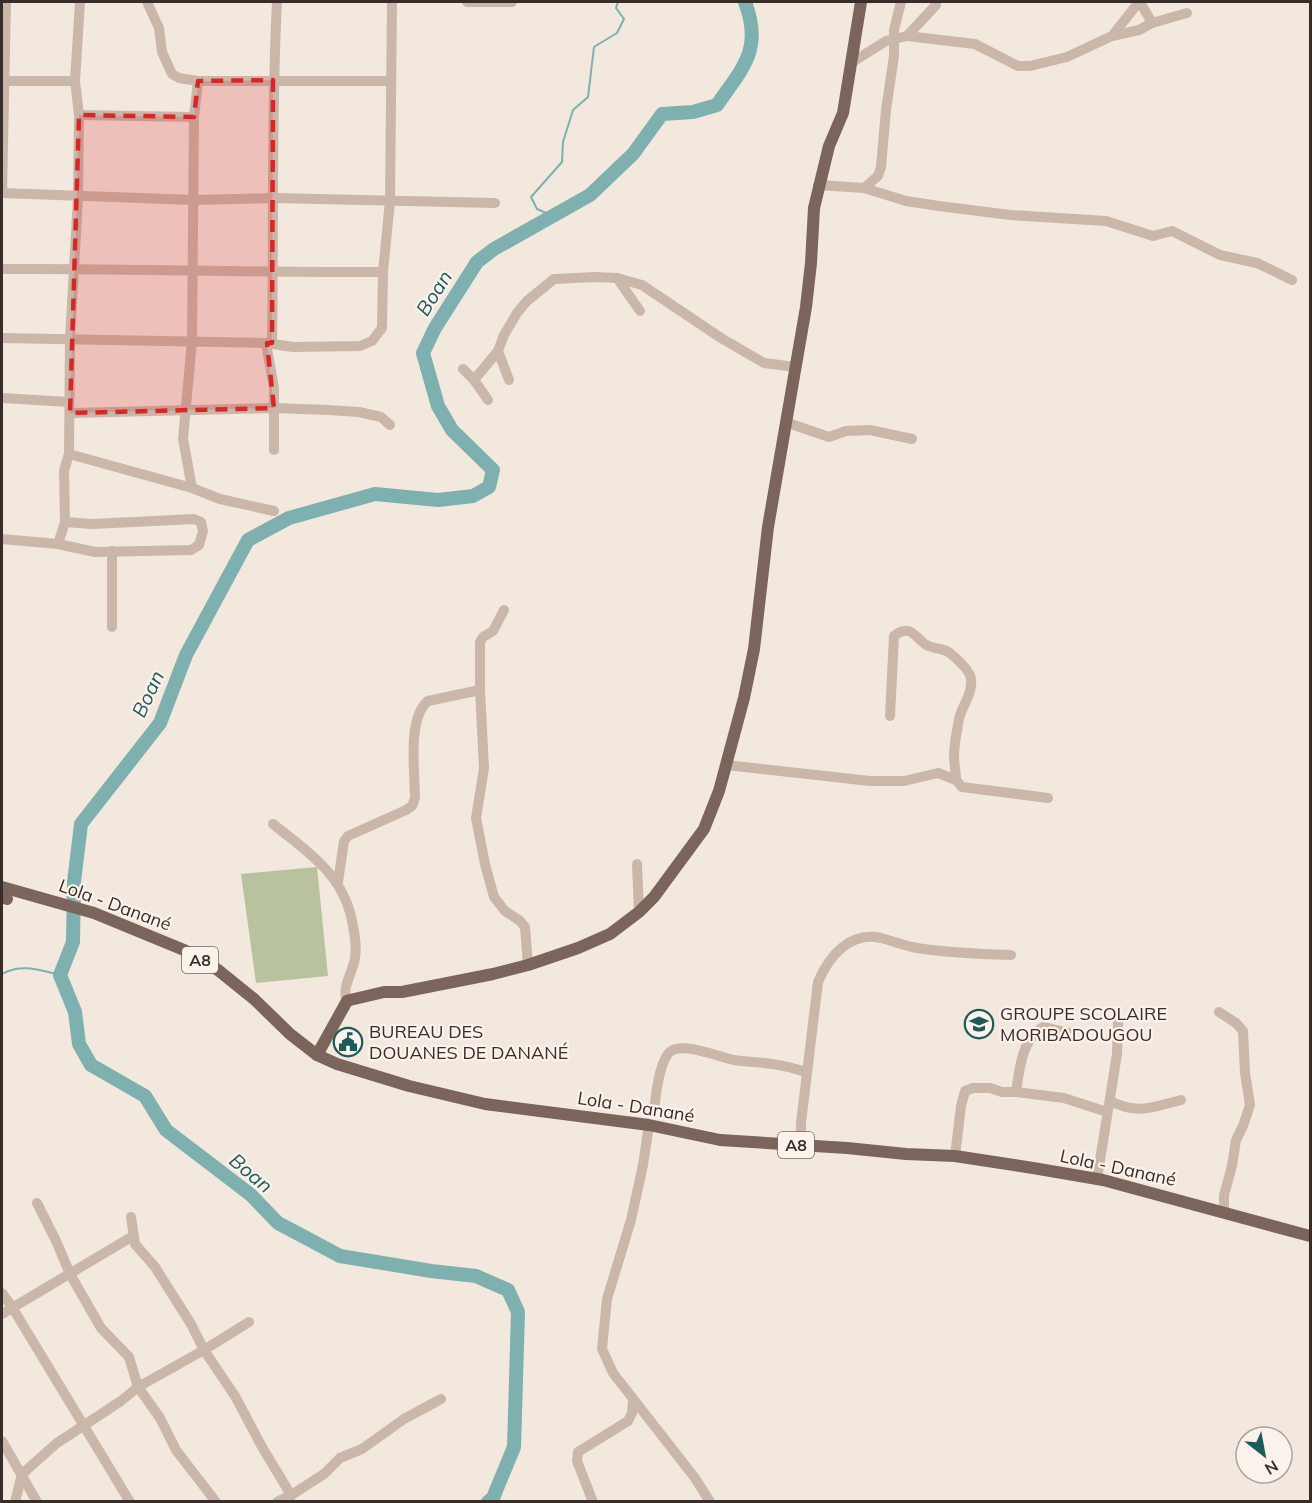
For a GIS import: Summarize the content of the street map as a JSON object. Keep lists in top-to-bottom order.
{
  "streets": {
    "main road": ["Lola - Danané", "A8"]
  },
  "water": ["Boan"],
  "places": {
    "school or university": ["GROUPE SCOLAIRE MORIBADOUGOU"],
    "public building": ["BUREAU DES DOUANES DE DANANÉ"]
  },
  "north": "bottom right"
}
